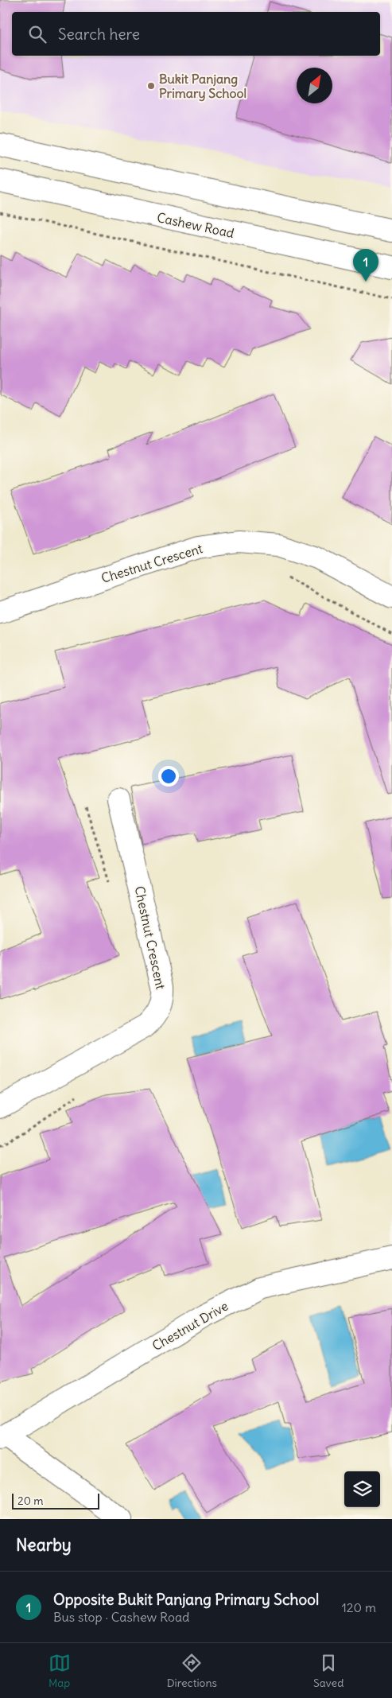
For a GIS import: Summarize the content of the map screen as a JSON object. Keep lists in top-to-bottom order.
{
  "streets": {
    "street": ["Cashew Road", "Chestnut Crescent", "Chestnut Drive"]
  },
  "places": ["Bukit Panjang Primary School"],
  "scale_bar": "20 m",
  "north": "top right",
  "page": {
    "search": "Search here",
    "pins": "1",
    "scale": "20 m",
    "heading": "Nearby",
    "list": [
      {
        "mark": "1",
        "name": "Opposite Bukit Panjang Primary School",
        "note": "Bus stop · Cashew Road",
        "value": "120 m"
      }
    ],
    "nav": ["Map", "Directions", "Saved"]
  }
}
